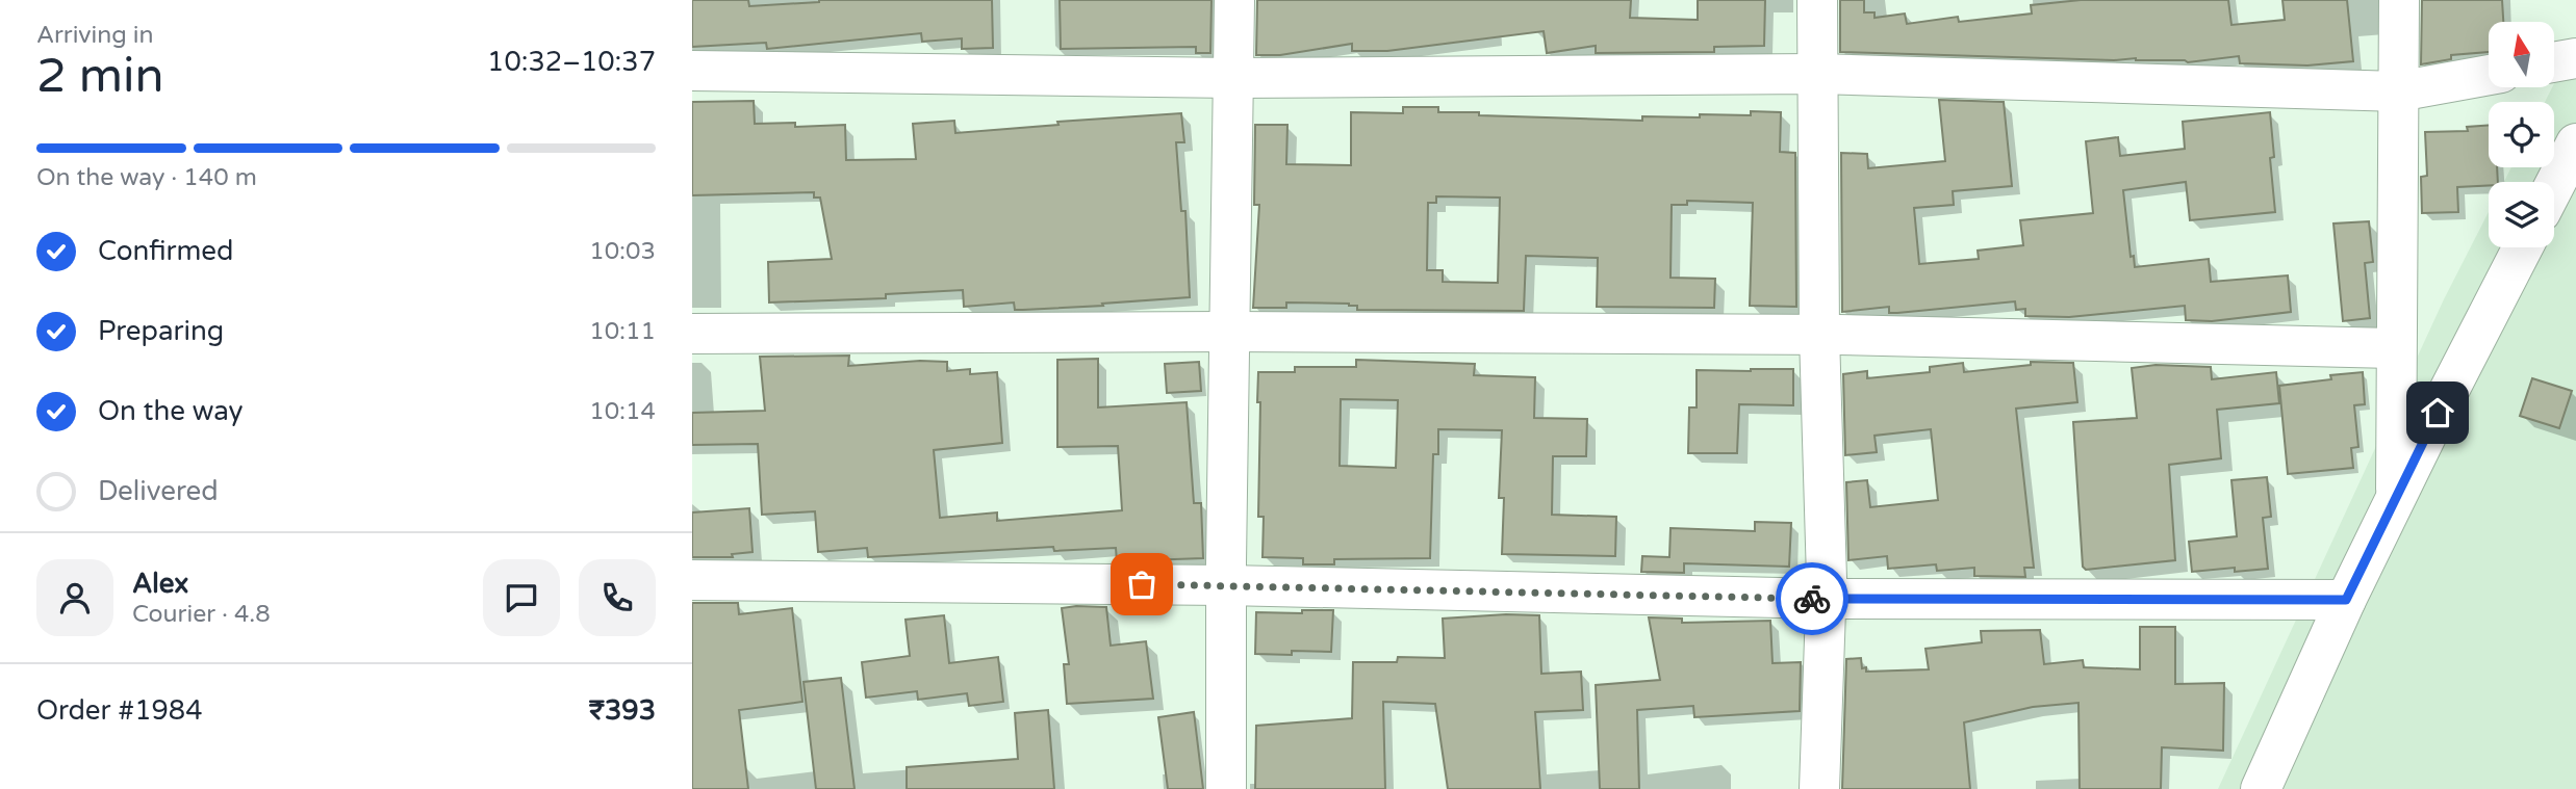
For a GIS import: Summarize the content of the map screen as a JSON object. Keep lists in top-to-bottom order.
{
  "north": "top",
  "page": {
    "heading": ["2 min", "Arriving in", "10:32–10:37"],
    "panel": [
      "Alex",
      "Courier · 4.8",
      "Order #1984",
      "₹393"
    ],
    "bar": "On the way · 140 m",
    "list": [
      ["Confirmed", "10:03"],
      ["Preparing", "10:11"],
      ["On the way", "10:14"],
      "Delivered"
    ]
  }
}
